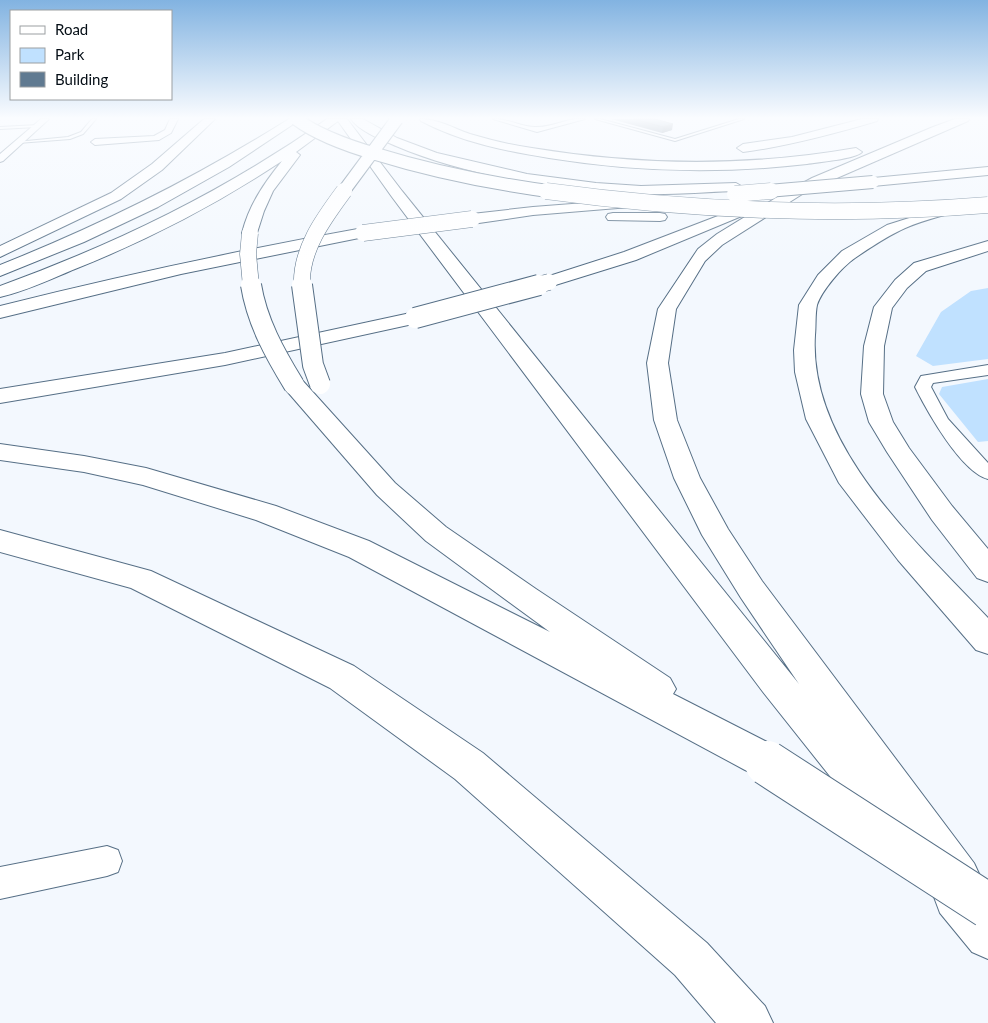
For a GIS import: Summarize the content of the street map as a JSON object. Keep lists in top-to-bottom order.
{
  "legend": ["Road", "Park", "Building"]
}
